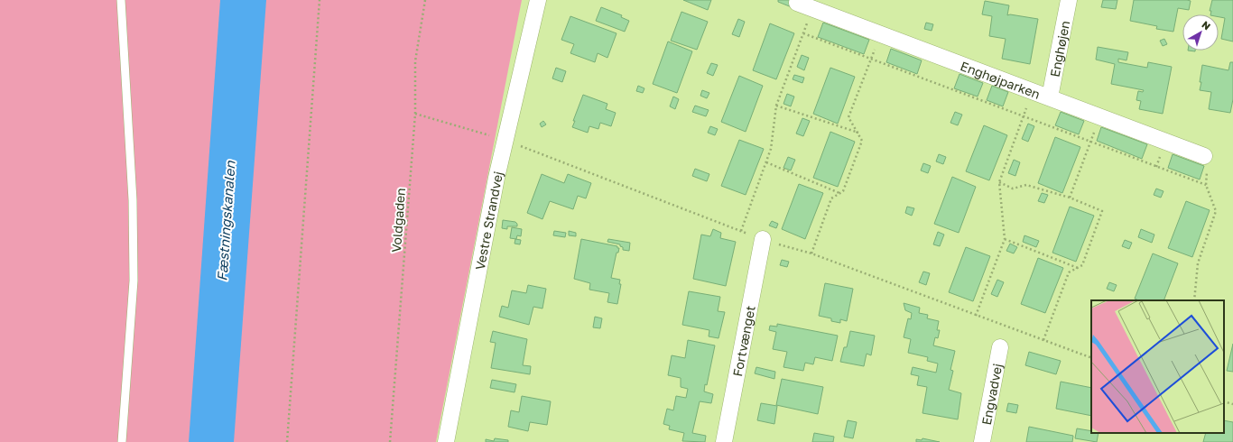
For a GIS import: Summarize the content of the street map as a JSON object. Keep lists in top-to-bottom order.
{
  "streets": {
    "street": [
      "Enghøjen",
      "Enghøjparken",
      "Vestre Strandvej",
      "Fortvænget",
      "Engvadvej"
    ],
    "path": ["Voldgaden"]
  },
  "crossings": [
    ["Enghøjen", "Enghøjparken"]
  ],
  "water": ["Fæstningskanalen"],
  "north": "top right"
}
